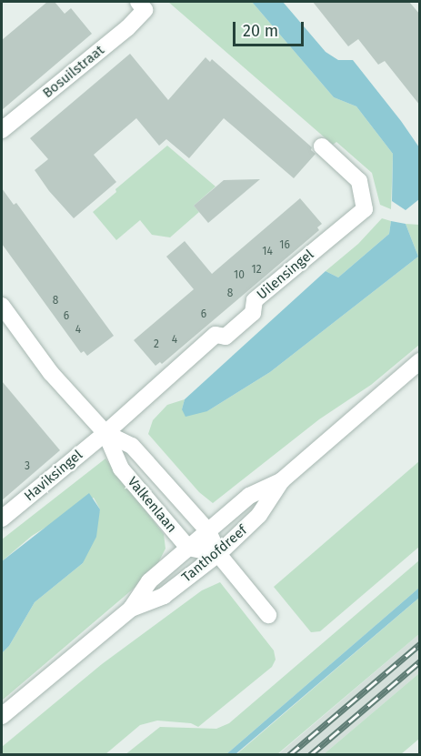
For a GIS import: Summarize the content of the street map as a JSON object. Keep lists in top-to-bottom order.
{
  "streets": {
    "street": [
      "Bosuilstraat",
      "Uilensingel",
      "Haviksingel",
      "Valkenlaan",
      "Tanthofdreef"
    ]
  },
  "crossings": [
    ["Uilensingel", "Haviksingel"],
    ["Uilensingel", "Valkenlaan"],
    ["Haviksingel", "Valkenlaan"],
    ["Valkenlaan", "Tanthofdreef"]
  ],
  "house_numbers": [
    "16",
    "14",
    "12",
    "10",
    "8",
    "8",
    "6",
    "6",
    "4",
    "4",
    "2",
    "3"
  ],
  "scale_bar": "20 m"
}
